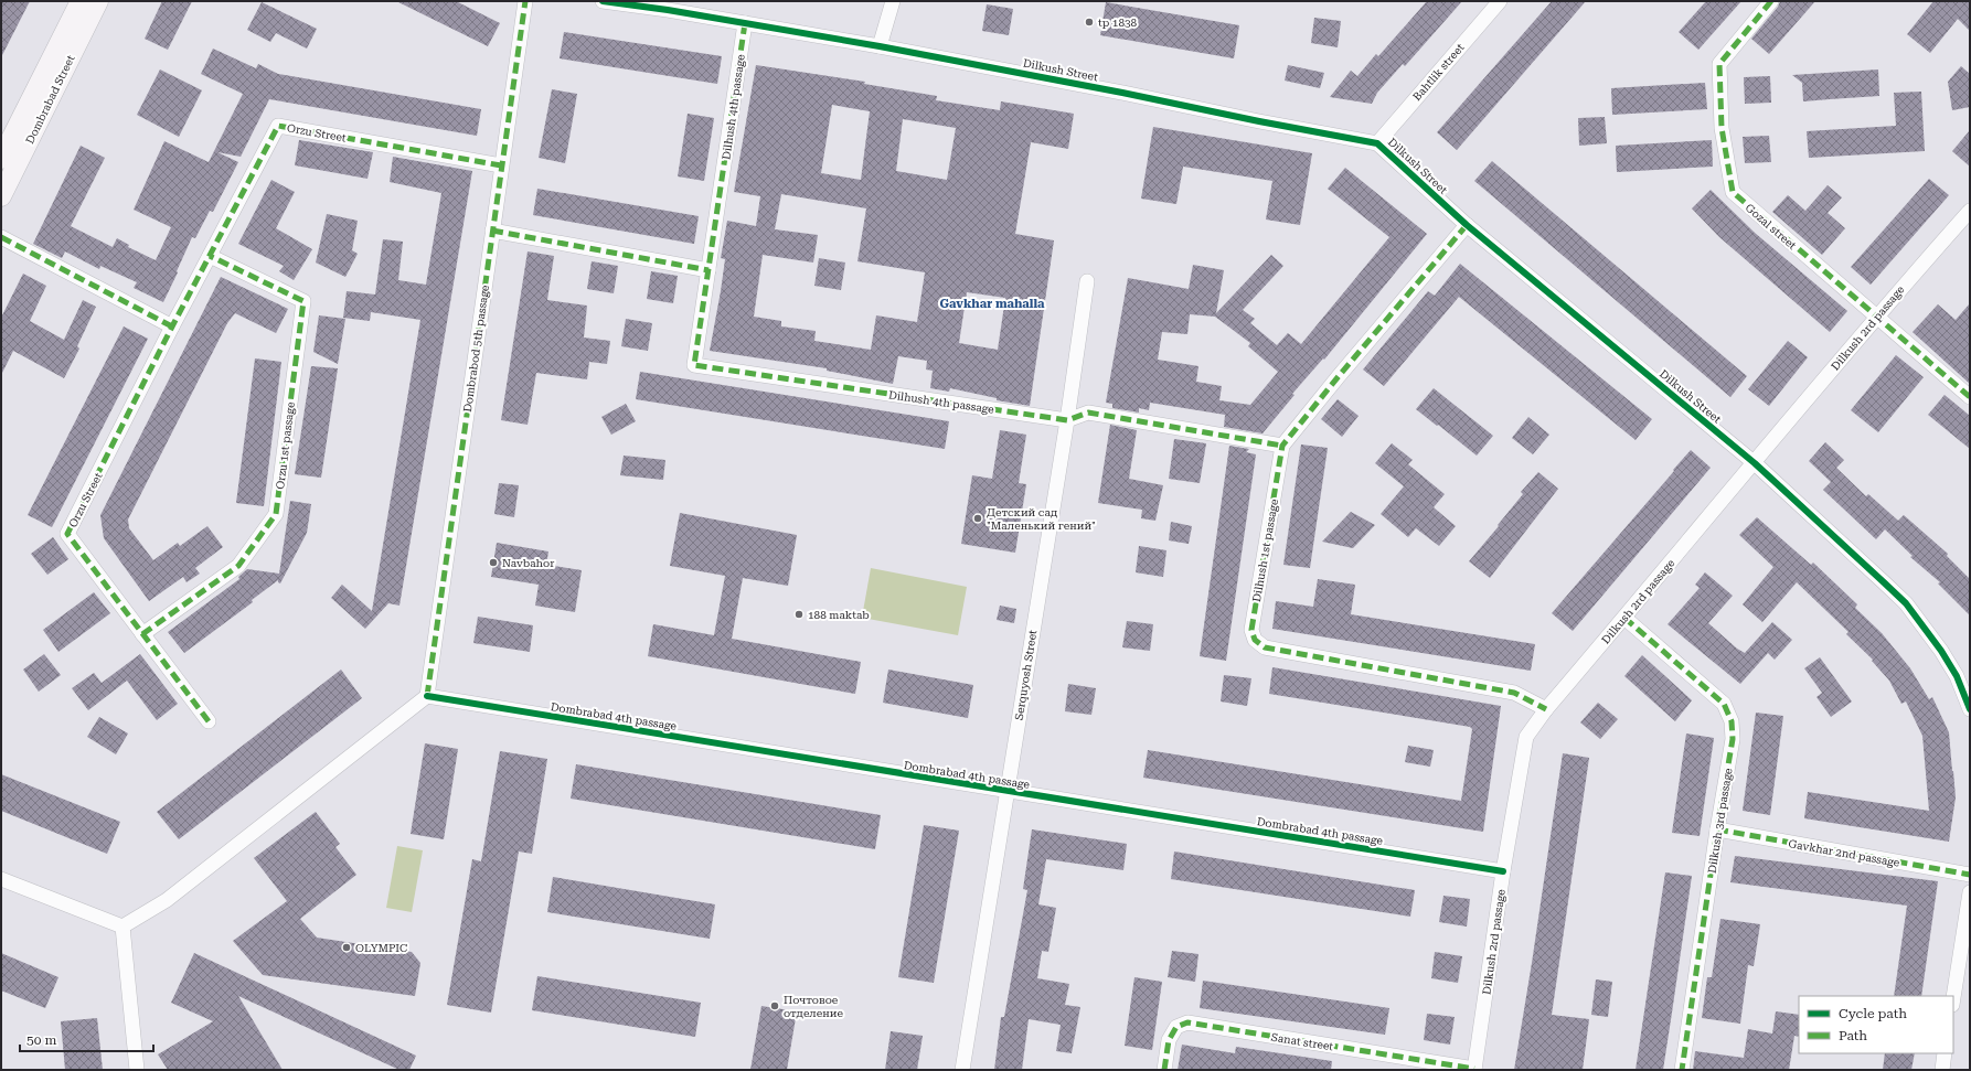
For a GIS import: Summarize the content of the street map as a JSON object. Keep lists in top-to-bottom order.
{
  "streets": {
    "main road": ["Dombrabad Street"],
    "street": [
      "Dilkush Street",
      "Bahtlik street",
      "Dilhush 4th passage",
      "Orzu Street",
      "Gozal street",
      "Dilkush 2rd passage",
      "Dombrabod 5th passage",
      "Orzu 1st passage",
      "Dilhush 1st passage",
      "Serquyosh Street",
      "Dombrabad 4th passage",
      "Dilkush 3rd passage",
      "Gavkhar 2nd passage",
      "Sanat street"
    ]
  },
  "crossings": [
    ["Dilkush Street", "Bahtlik street"],
    ["Dilkush Street", "Dilhush 4th passage"],
    ["Dilkush Street", "Dilkush 2rd passage"],
    ["Dilkush Street", "Dilhush 1st passage"],
    ["Dilhush 4th passage", "Dilhush 1st passage"],
    ["Dilhush 4th passage", "Serquyosh Street"],
    ["Orzu Street", "Dombrabod 5th passage"],
    ["Orzu Street", "Orzu 1st passage"],
    ["Gozal street", "Dilkush 2rd passage"],
    ["Dilkush 2rd passage", "Dilhush 1st passage"],
    ["Dilkush 2rd passage", "Dombrabad 4th passage"],
    ["Dilkush 2rd passage", "Dilkush 3rd passage"],
    ["Dilkush 2rd passage", "Sanat street"],
    ["Dombrabod 5th passage", "Dombrabad 4th passage"],
    ["Serquyosh Street", "Dombrabad 4th passage"],
    ["Dilkush 3rd passage", "Gavkhar 2nd passage"]
  ],
  "districts": ["Gavkhar mahalla"],
  "places": [
    "tp 1838",
    "Детский сад \"Маленький гений\"",
    "Navbahor",
    "188 maktab",
    "OLYMPIC",
    "Почтовое отделение"
  ],
  "legend": ["Cycle path", "Path"],
  "scale_bar": "50 m"
}
